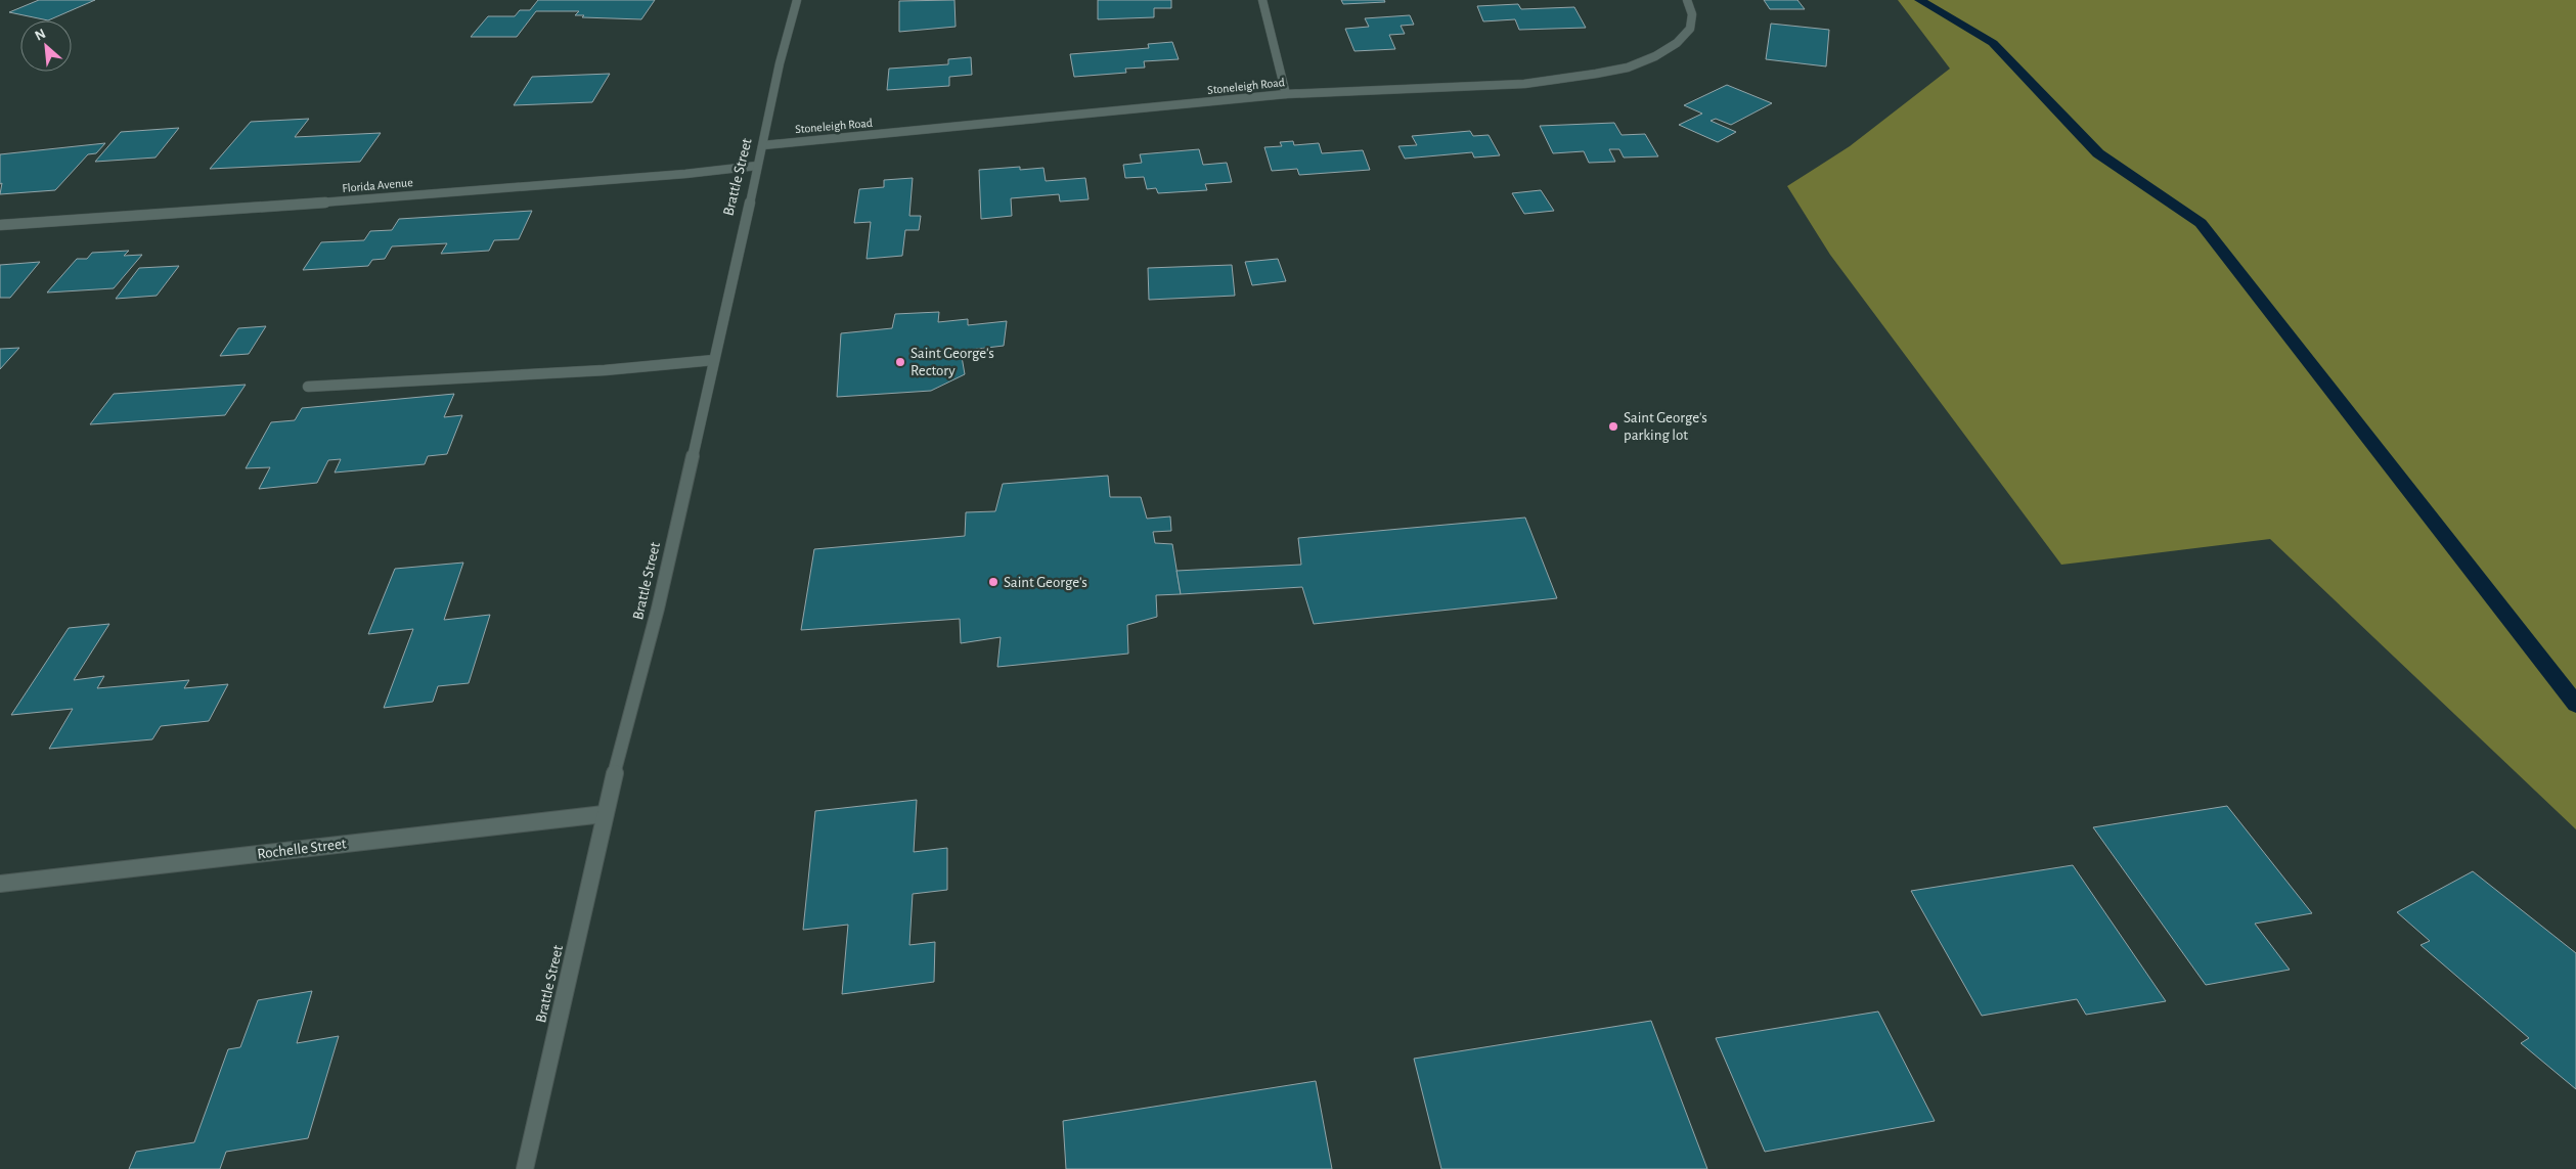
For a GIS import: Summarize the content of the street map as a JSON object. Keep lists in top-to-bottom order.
{
  "streets": {
    "street": [
      "Stoneleigh Road",
      "Brattle Street",
      "Florida Avenue",
      "Rochelle Street"
    ]
  },
  "crossings": [
    ["Stoneleigh Road", "Brattle Street"],
    ["Brattle Street", "Florida Avenue"],
    ["Brattle Street", "Rochelle Street"]
  ],
  "places": ["Saint George's Rectory", "Saint George's parking lot", "Saint George's"],
  "north": "top left"
}
